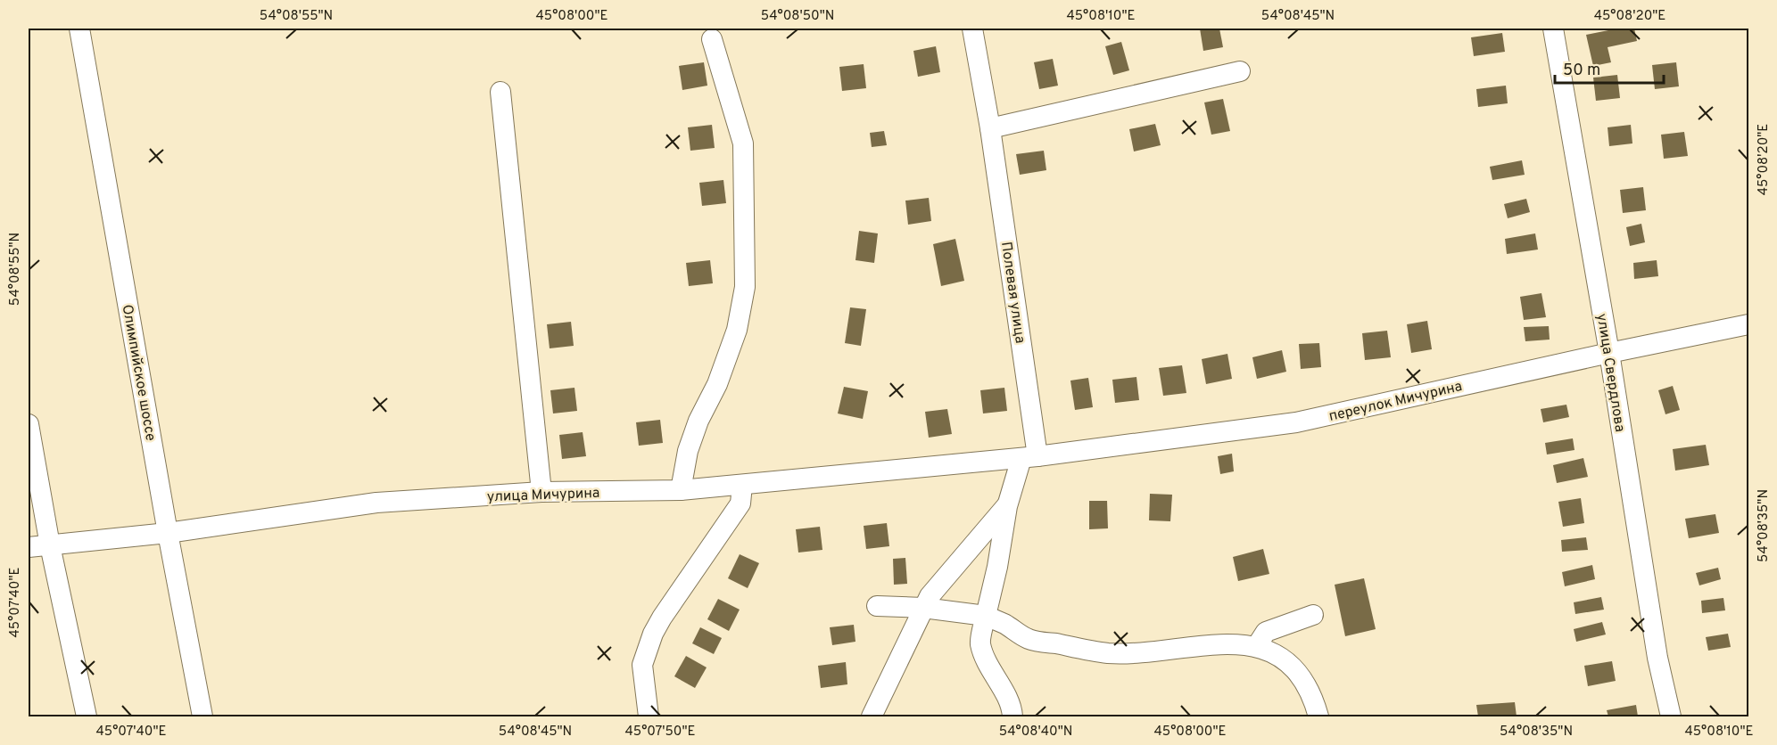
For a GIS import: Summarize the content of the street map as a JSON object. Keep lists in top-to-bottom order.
{
  "streets": {
    "street": [
      "Полевая улица",
      "Олимпийское шоссе",
      "улица Свердлова",
      "переулок Мичурина",
      "улица Мичурина"
    ]
  },
  "crossings": [
    ["Полевая улица", "переулок Мичурина"],
    ["Полевая улица", "улица Мичурина"],
    ["Олимпийское шоссе", "улица Мичурина"],
    ["улица Свердлова", "переулок Мичурина"],
    ["переулок Мичурина", "улица Мичурина"]
  ],
  "scale_bar": "50 m",
  "coordinates": [
    "54°08'55\"N",
    "45°08'00\"E",
    "54°08'50\"N",
    "45°08'10\"E",
    "54°08'45\"N",
    "45°08'20\"E",
    "54°08'35\"N",
    "45°07'40\"E",
    "45°07'50\"E",
    "54°08'40\"N"
  ]
}
